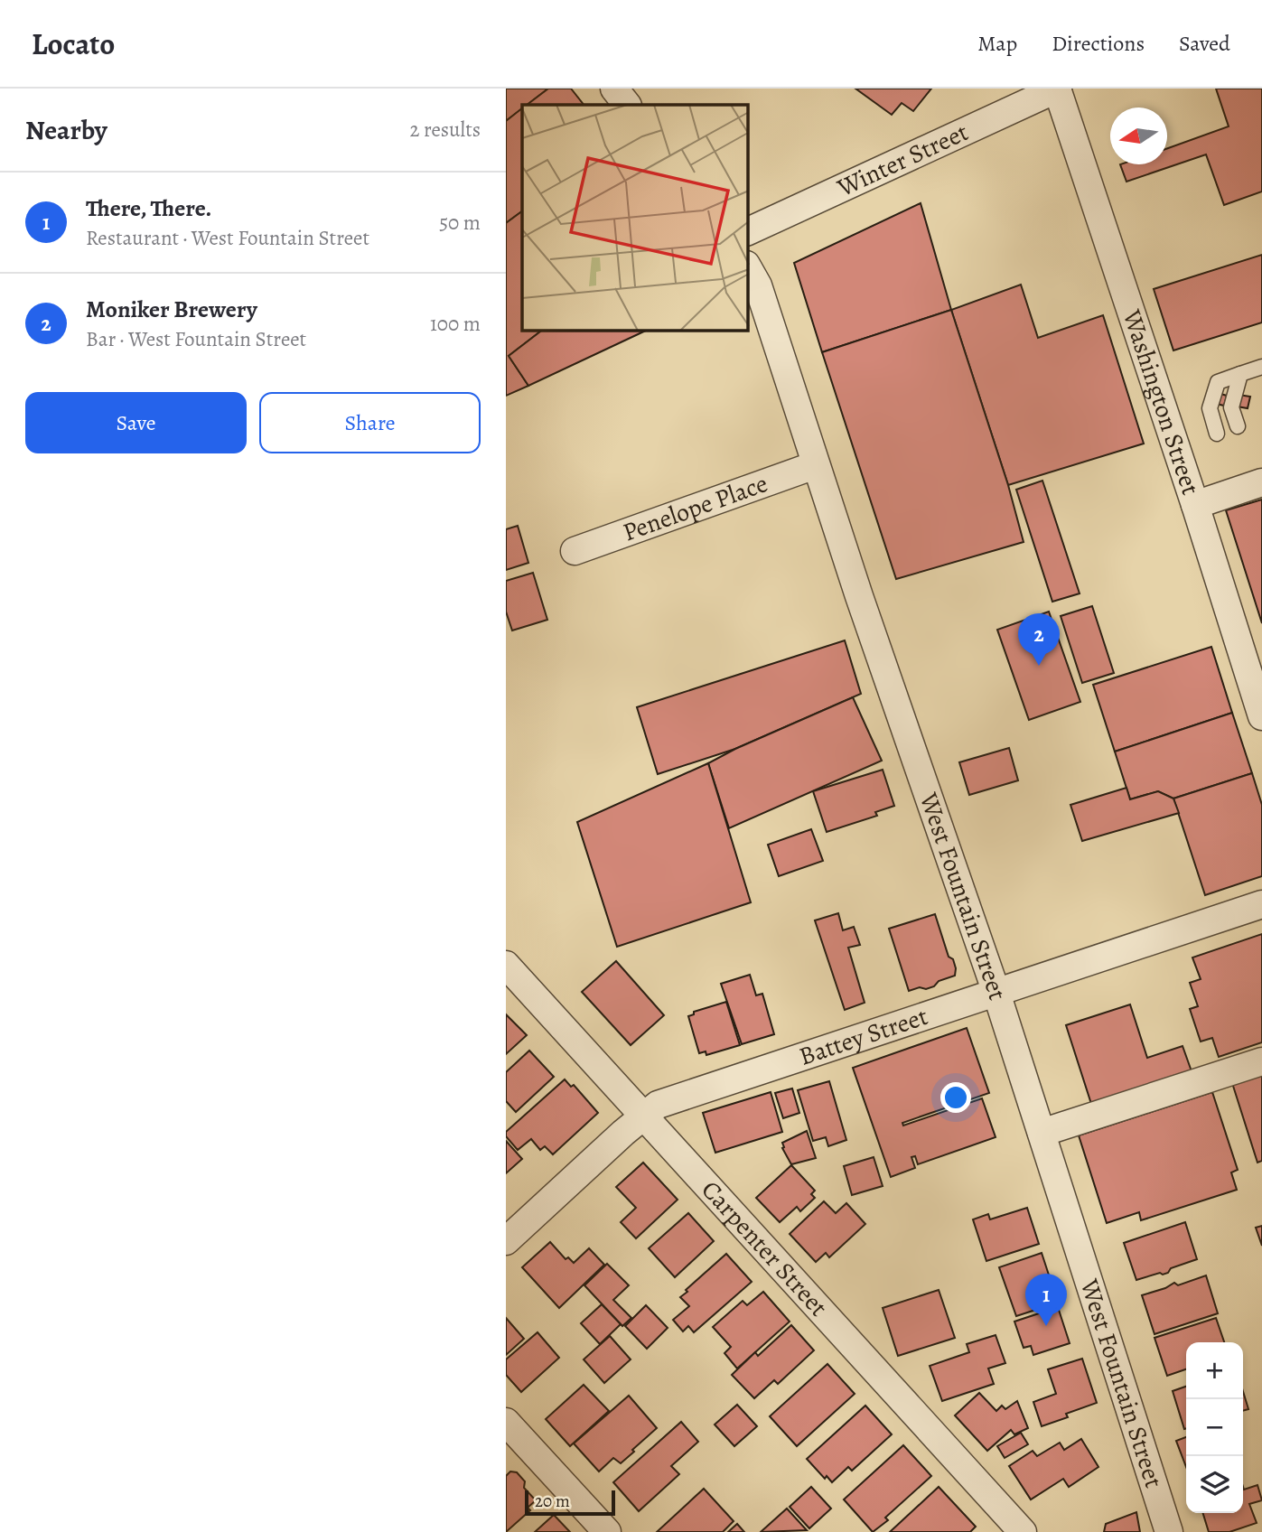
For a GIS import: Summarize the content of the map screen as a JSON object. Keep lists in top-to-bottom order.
{
  "streets": {
    "street": [
      "Winter Street",
      "Washington Street",
      "Penelope Place",
      "West Fountain Street",
      "Battey Street",
      "Carpenter Street"
    ]
  },
  "crossings": [
    ["Winter Street", "Washington Street"],
    ["Penelope Place", "West Fountain Street"],
    ["West Fountain Street", "Battey Street"],
    ["Battey Street", "Carpenter Street"]
  ],
  "scale_bar": "20 m",
  "north": "left",
  "page": {
    "header": "Locato",
    "nav": ["Map", "Directions", "Saved"],
    "heading": ["Nearby", "2 results"],
    "list": [
      {
        "mark": "1",
        "name": "There, There.",
        "note": "Restaurant · West Fountain Street",
        "value": "50 m"
      },
      {
        "mark": "2",
        "name": "Moniker Brewery",
        "note": "Bar · West Fountain Street",
        "value": "100 m"
      }
    ],
    "buttons": ["Save", "Share"],
    "pins": ["2", "1"],
    "map_buttons": ["+", "−"],
    "scale": "20 m"
  }
}
